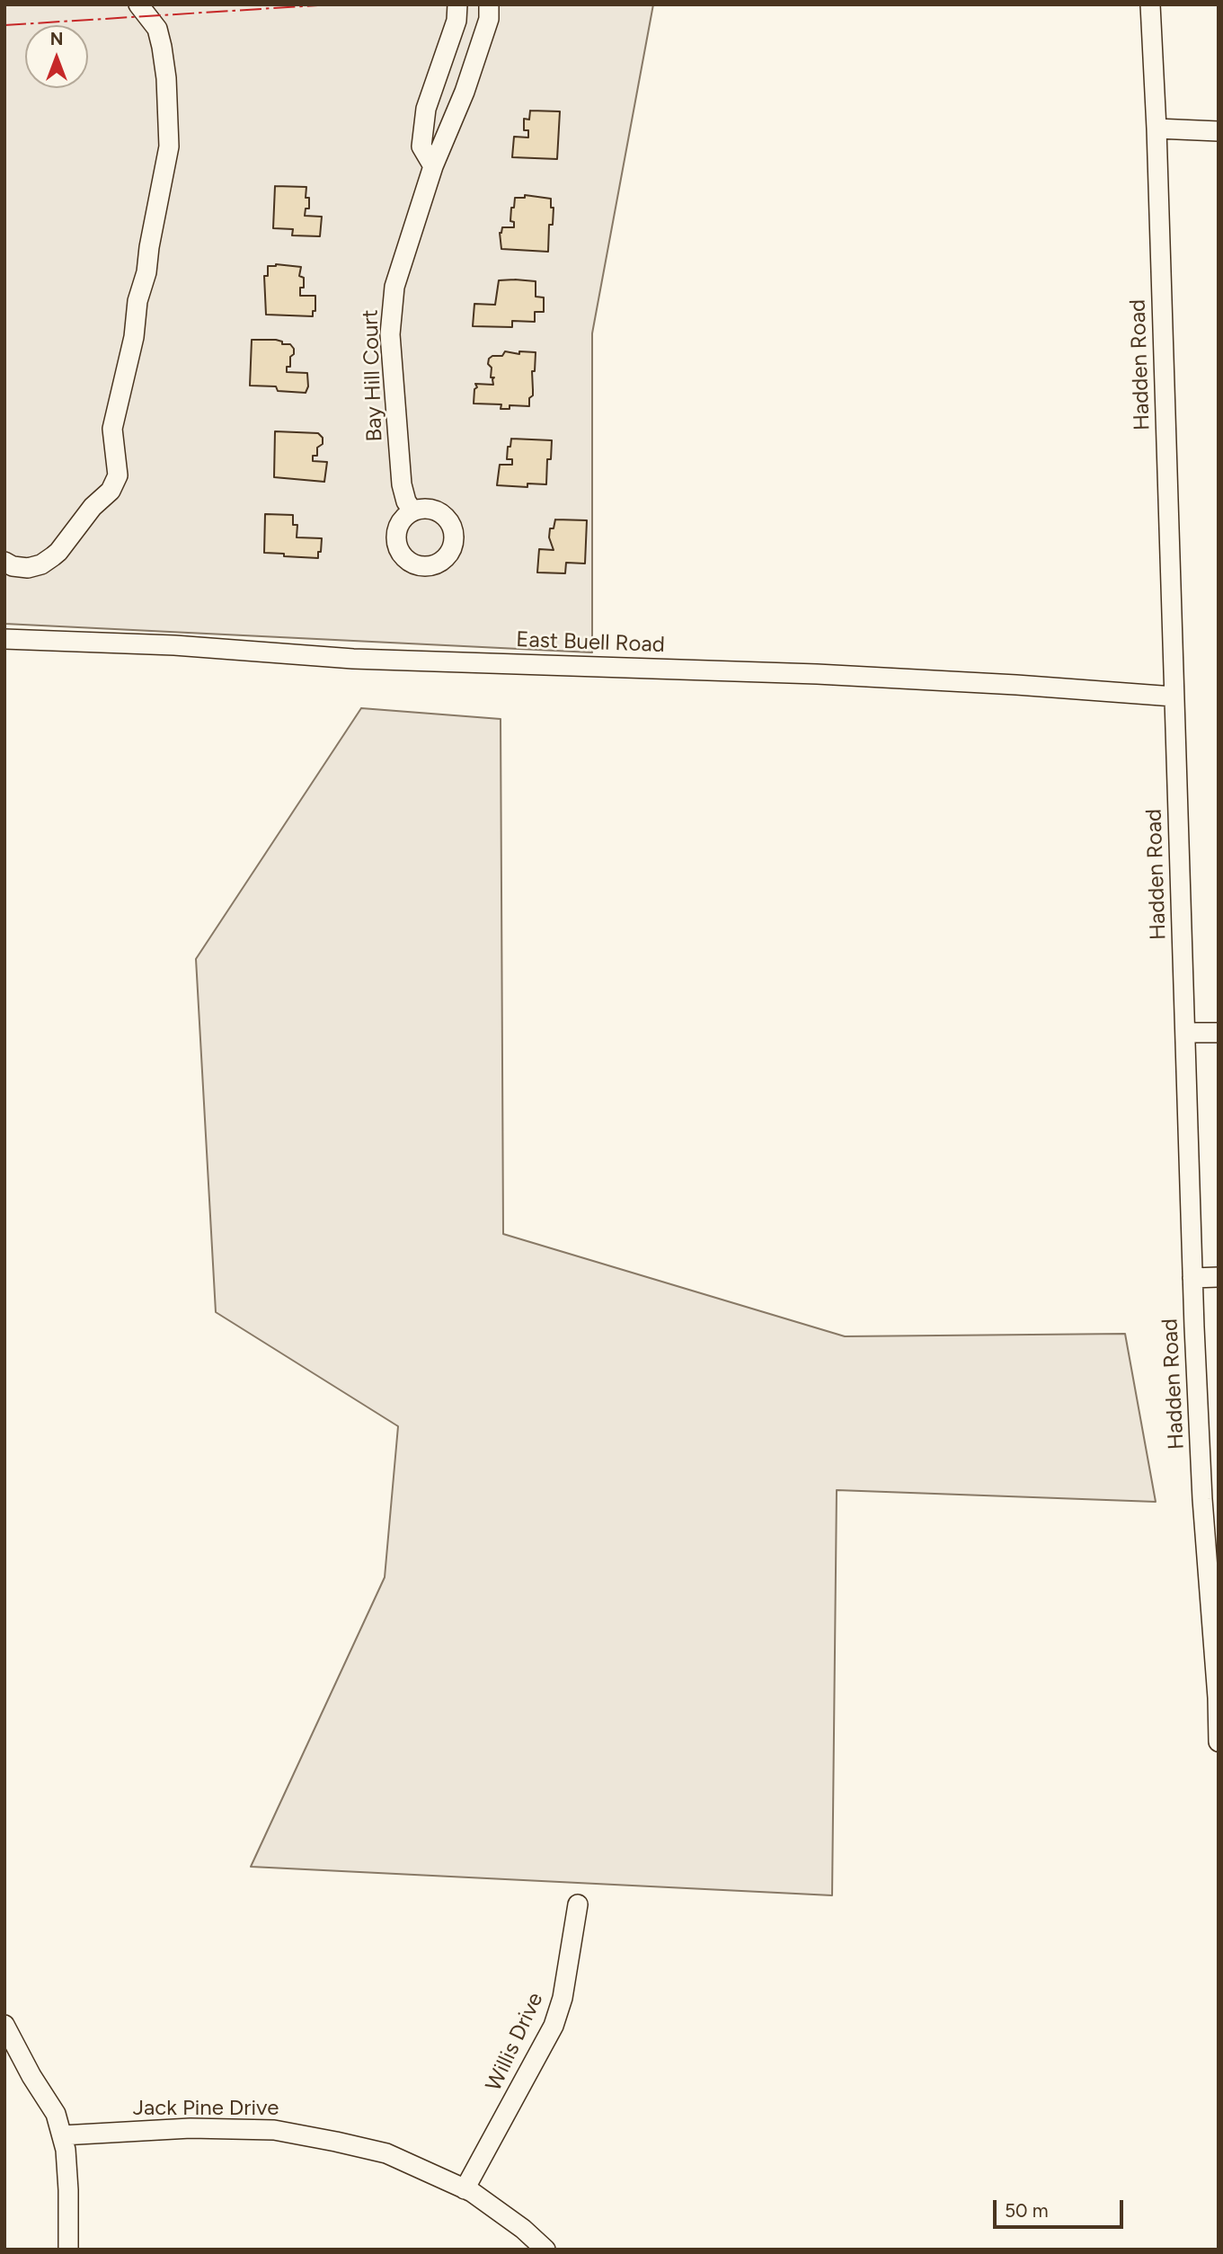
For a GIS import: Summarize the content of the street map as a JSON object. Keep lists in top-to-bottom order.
{
  "streets": {
    "street": [
      "Hadden Road",
      "Bay Hill Court",
      "East Buell Road",
      "Willis Drive",
      "Jack Pine Drive"
    ]
  },
  "crossings": [
    ["Hadden Road", "East Buell Road"],
    ["Willis Drive", "Jack Pine Drive"]
  ],
  "scale_bar": "50 m",
  "north": "top"
}
